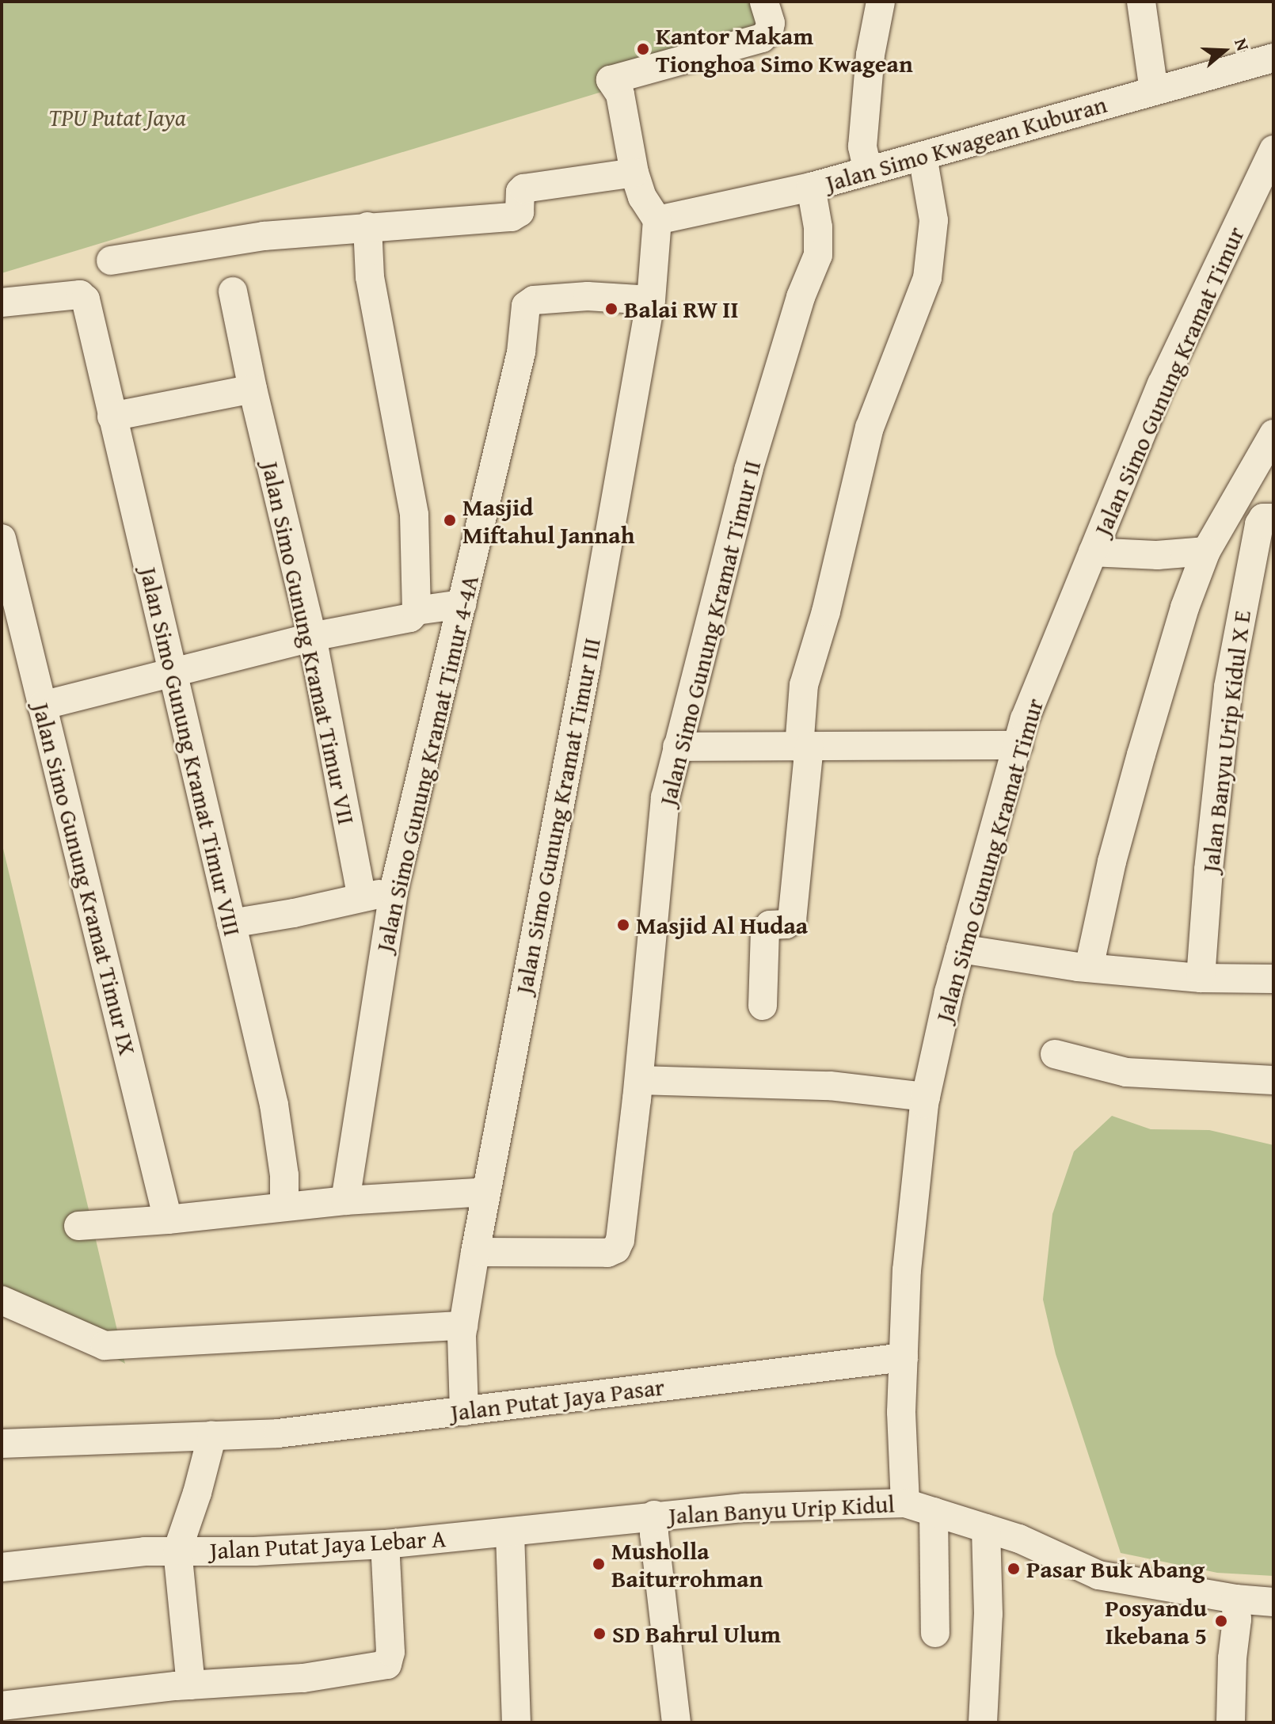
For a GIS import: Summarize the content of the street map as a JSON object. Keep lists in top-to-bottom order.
{
  "streets": {
    "street": [
      "Jalan Simo Kwagean Kuburan",
      "Jalan Simo Gunung Kramat Timur",
      "Jalan Simo Gunung Kramat Timur II",
      "Jalan Simo Gunung Kramat Timur VII",
      "Jalan Banyu Urip Kidul X E",
      "Jalan Simo Gunung Kramat Timur VIII",
      "Jalan Simo Gunung Kramat Timur 4-4A",
      "Jalan Simo Gunung Kramat Timur III",
      "Jalan Simo Gunung Kramat Timur IX",
      "Jalan Putat Jaya Pasar",
      "Jalan Banyu Urip Kidul",
      "Jalan Putat Jaya Lebar A"
    ]
  },
  "crossings": [
    ["Jalan Simo Kwagean Kuburan", "Jalan Simo Gunung Kramat Timur II"],
    ["Jalan Simo Kwagean Kuburan", "Jalan Simo Gunung Kramat Timur III"],
    ["Jalan Simo Gunung Kramat Timur", "Jalan Putat Jaya Pasar"],
    ["Jalan Simo Gunung Kramat Timur", "Jalan Banyu Urip Kidul"],
    ["Jalan Simo Gunung Kramat Timur II", "Jalan Simo Gunung Kramat Timur III"],
    ["Jalan Simo Gunung Kramat Timur 4-4A", "Jalan Simo Gunung Kramat Timur III"],
    ["Jalan Simo Gunung Kramat Timur III", "Jalan Putat Jaya Pasar"],
    ["Jalan Banyu Urip Kidul", "Jalan Putat Jaya Lebar A"]
  ],
  "parks": ["TPU Putat Jaya"],
  "places": [
    "Kantor Makam Tionghoa Simo Kwagean",
    "Balai RW II",
    "Masjid Miftahul Jannah",
    "Masjid Al Hudaa",
    "Musholla Baiturrohman",
    "Pasar Buk Abang",
    "Posyandu Ikebana 5",
    "SD Bahrul Ulum"
  ],
  "north": "right"
}
